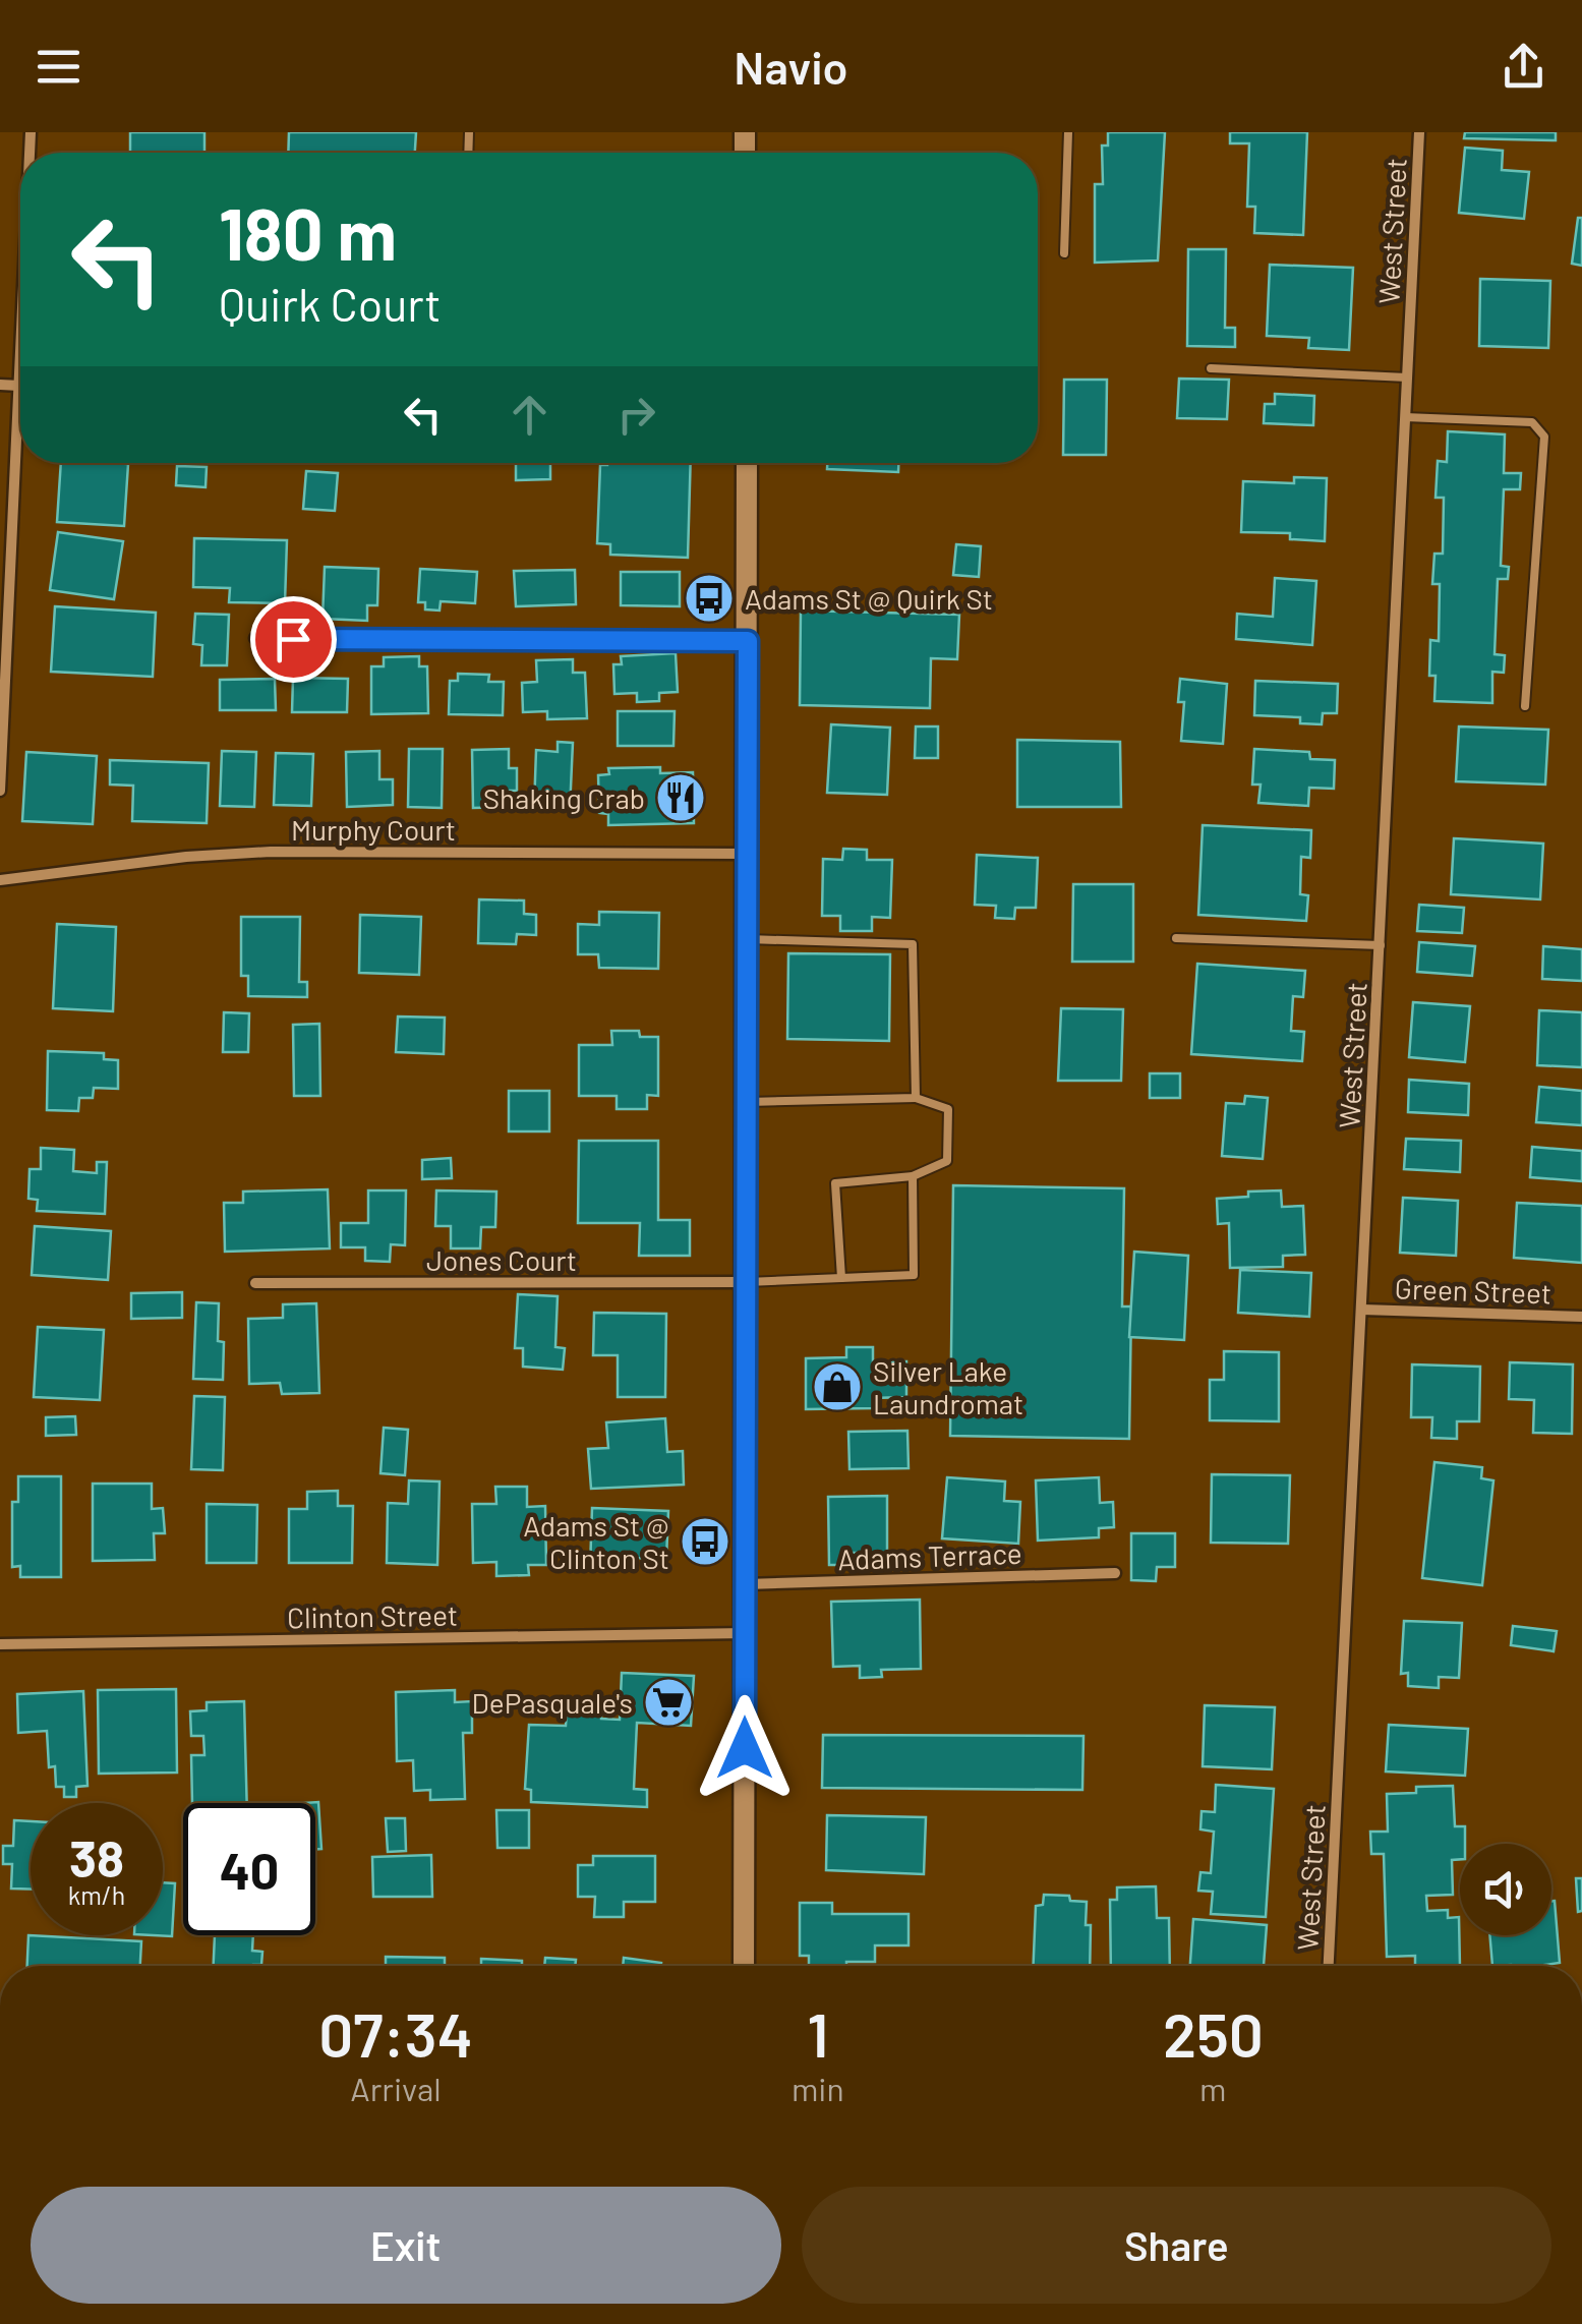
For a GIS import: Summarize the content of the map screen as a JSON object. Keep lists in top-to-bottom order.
{
  "streets": {
    "street": [
      "West Street",
      "Murphy Court",
      "Jones Court",
      "Green Street",
      "Adams Terrace",
      "Clinton Street"
    ]
  },
  "crossings": [
    ["West Street", "Green Street"]
  ],
  "places": {
    "bus stop": ["Adams St @ Quirk St", "Adams St @ Clinton St"],
    "restaurant": ["Shaking Crab"],
    "shop": ["Silver Lake Laundromat"],
    "supermarket": ["DePasquale's"]
  },
  "page": {
    "header": "Navio",
    "turn": ["180 m", "Quirk Court"],
    "speed": "38 km/h",
    "limit": "40",
    "eta": [
      "07:34",
      "Arrival",
      "1",
      "min",
      "250",
      "m"
    ],
    "buttons": ["Exit", "Share"]
  }
}
